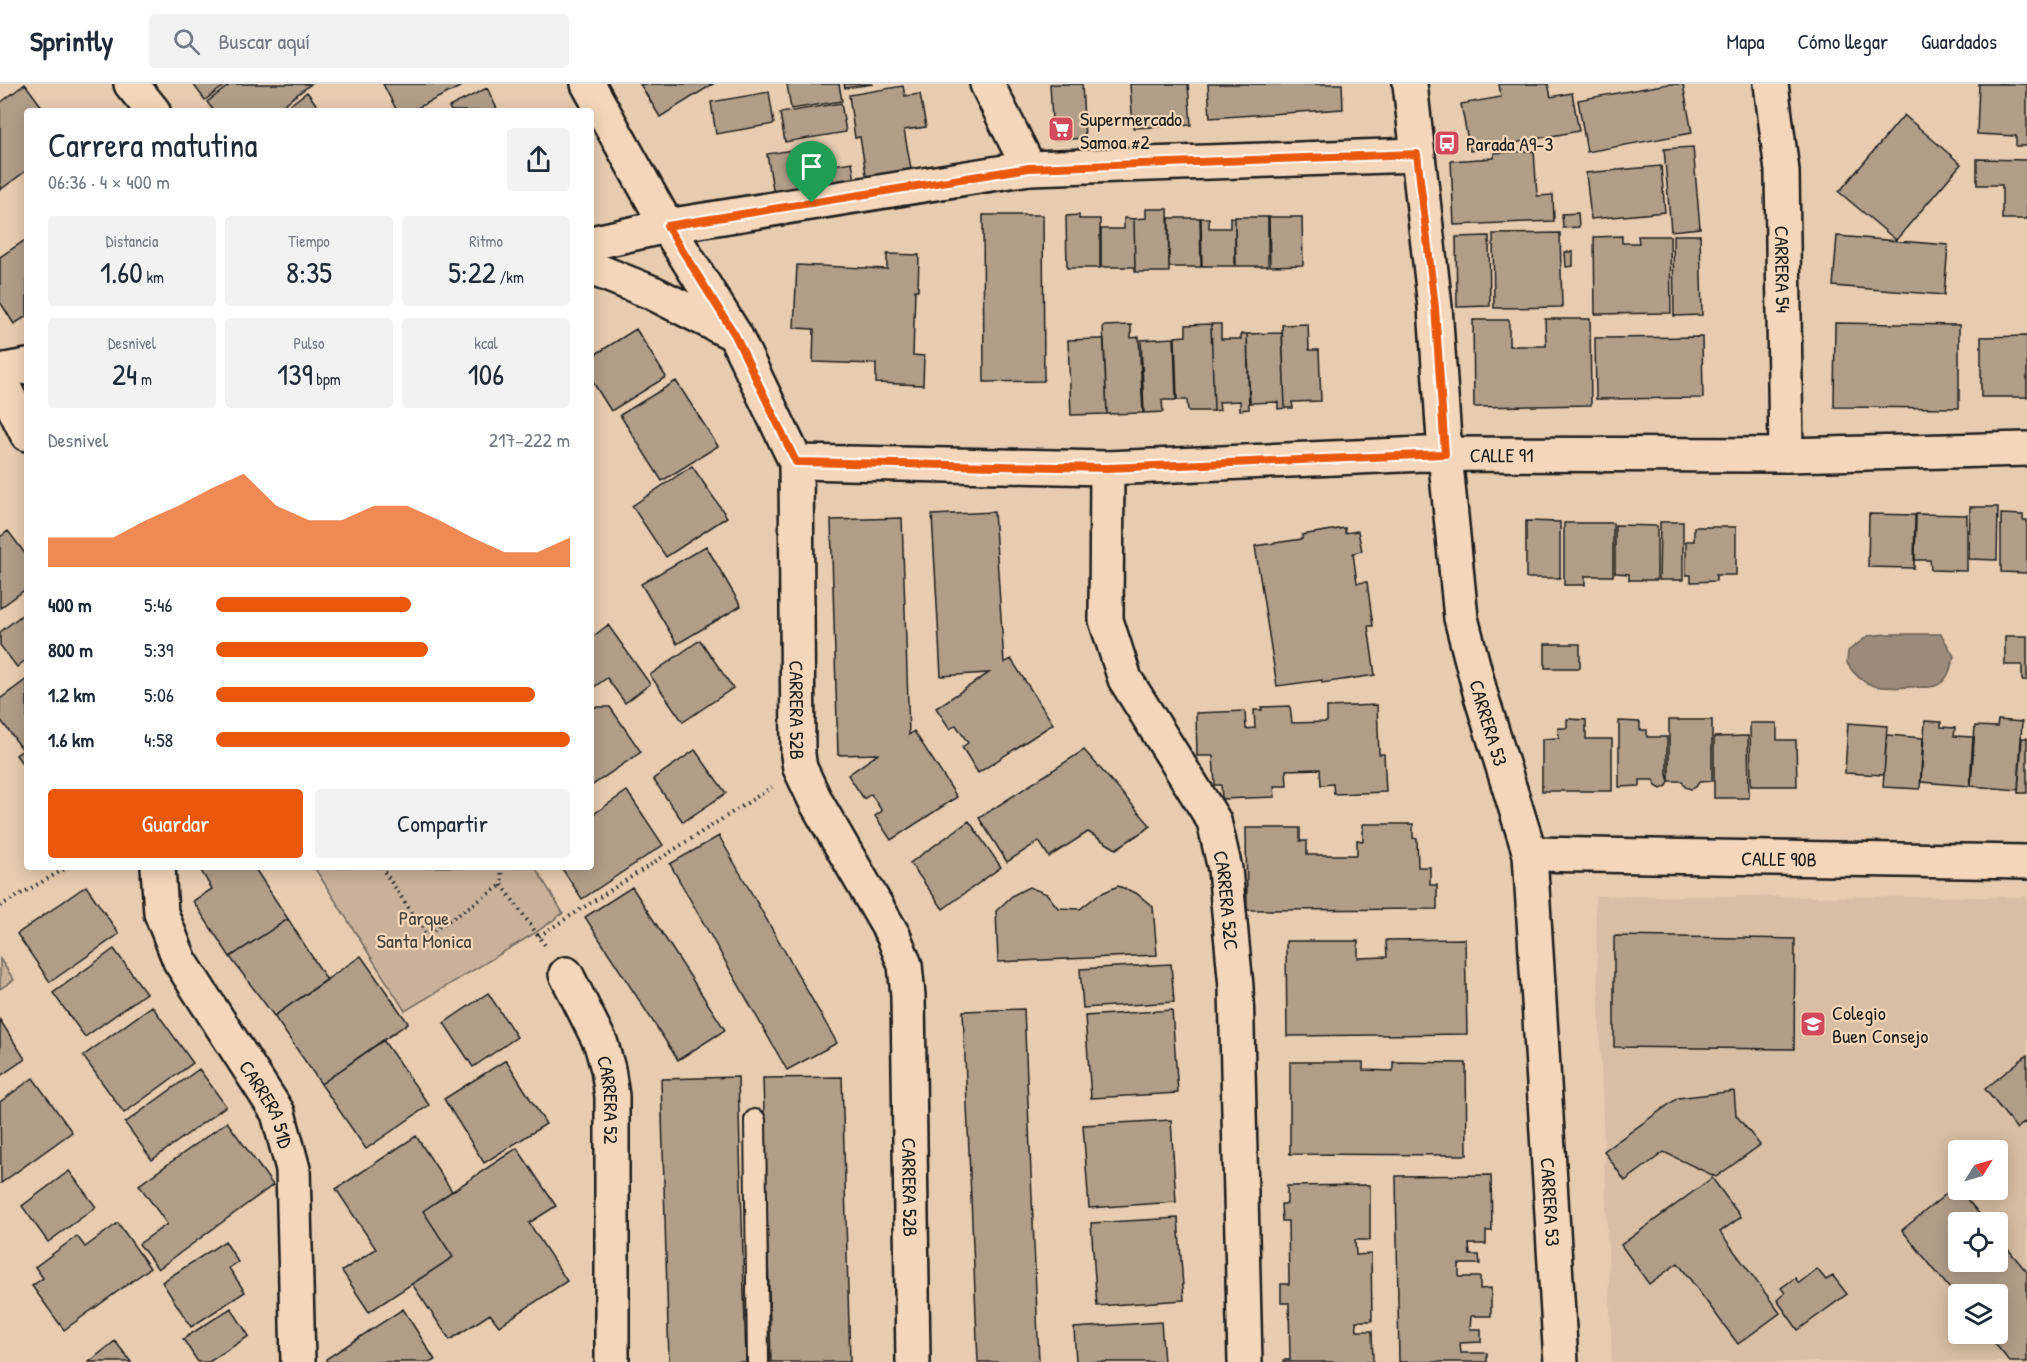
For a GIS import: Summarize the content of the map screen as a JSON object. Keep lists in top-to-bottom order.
{
  "streets": {
    "street": [
      "CARRERA 54",
      "CALLE 91",
      "CARRERA 52B",
      "CARRERA 53",
      "CALLE 90B",
      "CARRERA 52C",
      "CARRERA 52",
      "CARRERA 51D"
    ]
  },
  "crossings": [
    ["CARRERA 54", "CALLE 91"],
    ["CALLE 91", "CARRERA 52B"],
    ["CALLE 91", "CARRERA 53"],
    ["CALLE 91", "CARRERA 52C"],
    ["CARRERA 53", "CALLE 90B"]
  ],
  "parks": ["Parque Santa Monica"],
  "places": {
    "supermarket": ["Supermercado Samoa #2"],
    "bus stop": ["Parada A9-3"],
    "school or university": ["Colegio Buen Consejo"]
  },
  "north": "top right",
  "page": {
    "header": "Sprintly",
    "search": "Buscar aquí",
    "nav": ["Mapa", "Cómo llegar", "Guardados"],
    "heading": ["Carrera matutina", "06:36 · 4 × 400 m"],
    "stats": [
      ["Distancia", "1.60 km"],
      ["Tiempo", "8:35"],
      ["Ritmo", "5:22 /km"],
      ["Desnivel", "24 m"],
      ["Pulso", "139 bpm"],
      ["kcal", "106"]
    ],
    "chart": ["Desnivel", "217–222 m"],
    "list": [
      {
        "name": "400 m",
        "note": "5:46"
      },
      {
        "name": "800 m",
        "note": "5:39"
      },
      {
        "name": "1.2 km",
        "note": "5:06"
      },
      {
        "name": "1.6 km",
        "note": "4:58"
      }
    ],
    "buttons": ["Guardar", "Compartir"]
  }
}
